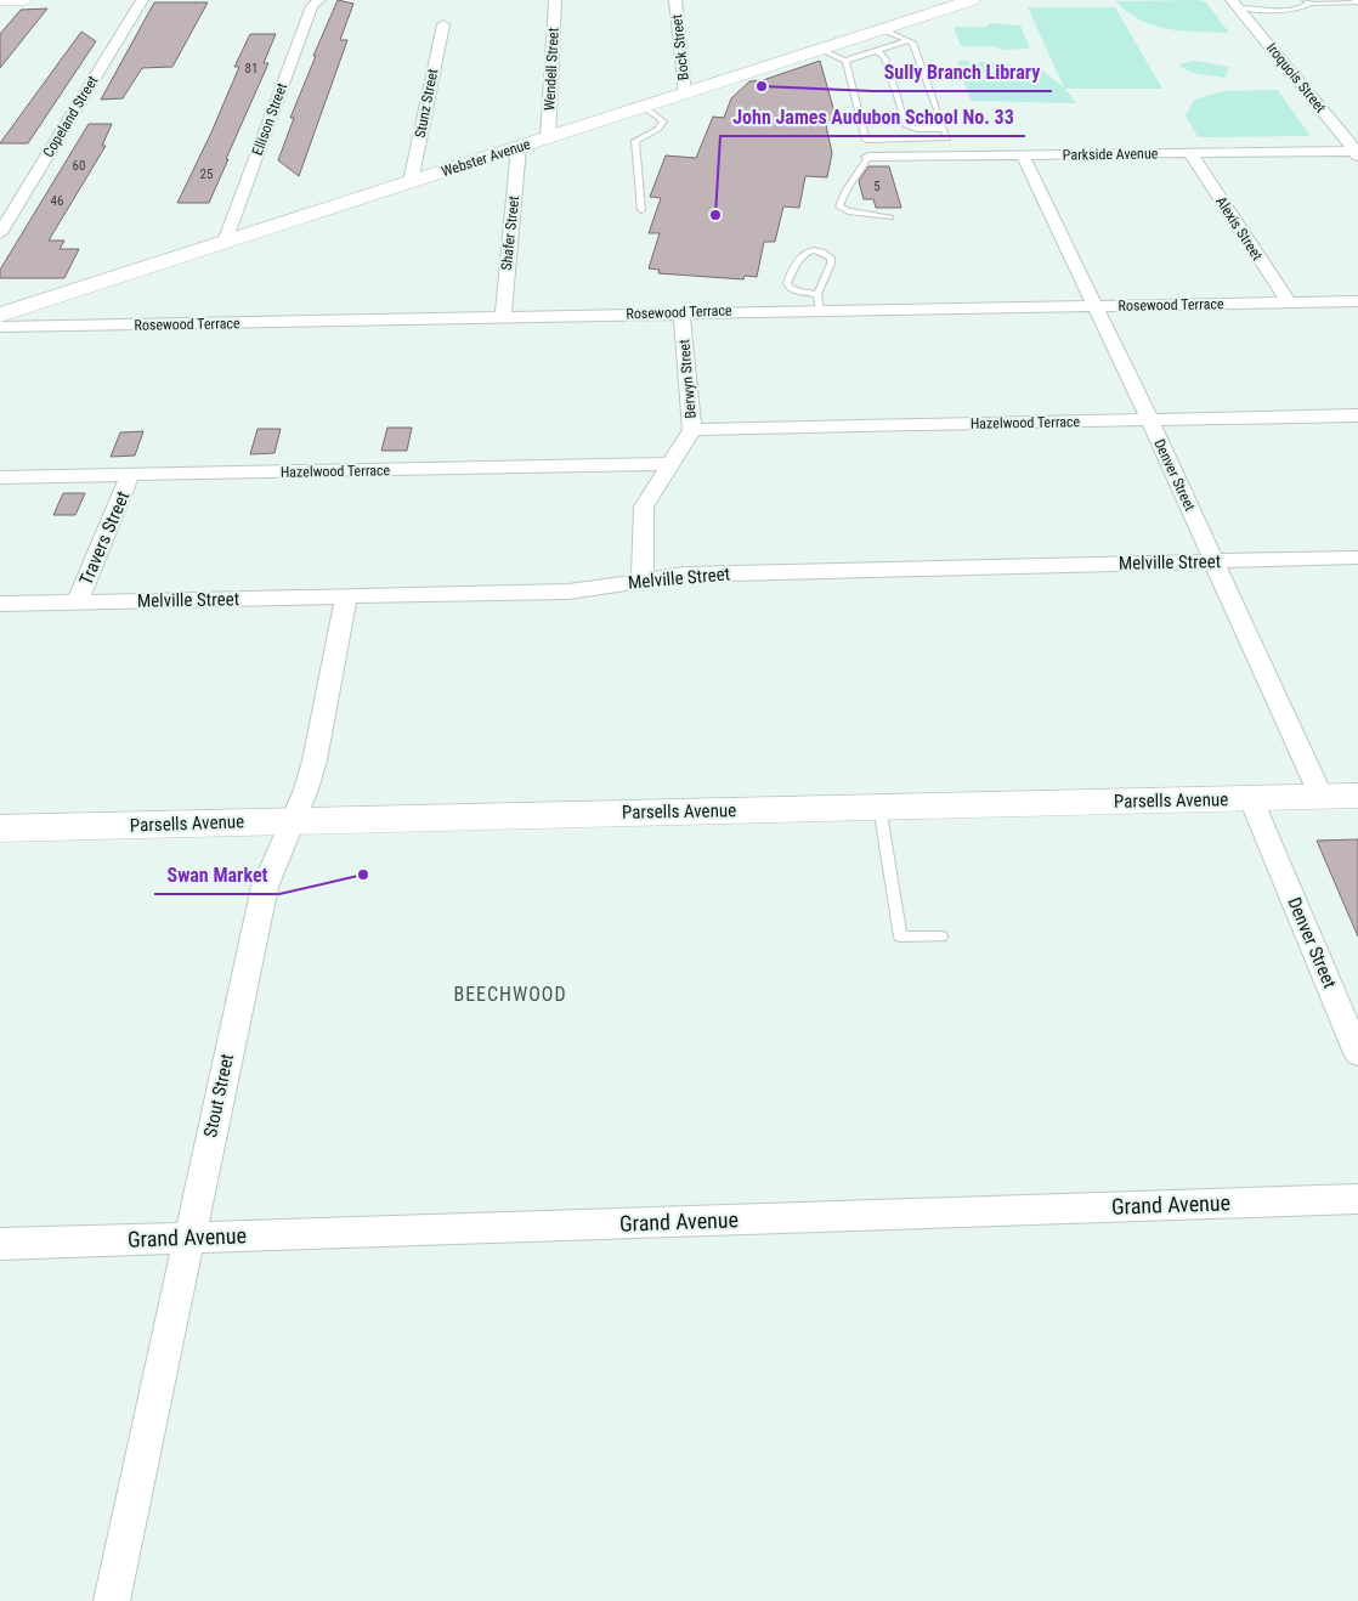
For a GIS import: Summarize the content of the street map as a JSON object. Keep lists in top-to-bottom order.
{
  "streets": {
    "street": [
      "Bock Street",
      "Wendell Street",
      "Iroquois Street",
      "Stunz Street",
      "Copeland Street",
      "Ellison Street",
      "Parkside Avenue",
      "Webster Avenue",
      "Alexis Street",
      "Shafer Street",
      "Rosewood Terrace",
      "Berwyn Street",
      "Hazelwood Terrace",
      "Denver Street",
      "Travers Street",
      "Melville Street",
      "Parsells Avenue",
      "Stout Street",
      "Grand Avenue"
    ]
  },
  "crossings": [
    ["Bock Street", "Webster Avenue"],
    ["Wendell Street", "Webster Avenue"],
    ["Iroquois Street", "Parkside Avenue"],
    ["Stunz Street", "Webster Avenue"],
    ["Ellison Street", "Webster Avenue"],
    ["Parkside Avenue", "Alexis Street"],
    ["Parkside Avenue", "Denver Street"],
    ["Webster Avenue", "Shafer Street"],
    ["Alexis Street", "Rosewood Terrace"],
    ["Shafer Street", "Rosewood Terrace"],
    ["Rosewood Terrace", "Berwyn Street"],
    ["Rosewood Terrace", "Denver Street"],
    ["Berwyn Street", "Hazelwood Terrace"],
    ["Berwyn Street", "Melville Street"],
    ["Hazelwood Terrace", "Denver Street"],
    ["Hazelwood Terrace", "Travers Street"],
    ["Denver Street", "Melville Street"],
    ["Denver Street", "Parsells Avenue"],
    ["Travers Street", "Melville Street"],
    ["Melville Street", "Stout Street"],
    ["Parsells Avenue", "Stout Street"],
    ["Stout Street", "Grand Avenue"]
  ],
  "districts": ["BEECHWOOD"],
  "places": ["Sully Branch Library", "John James Audubon School No. 33", "Swan Market"],
  "house_numbers": [
    "81",
    "60",
    "25",
    "5",
    "46"
  ]
}
